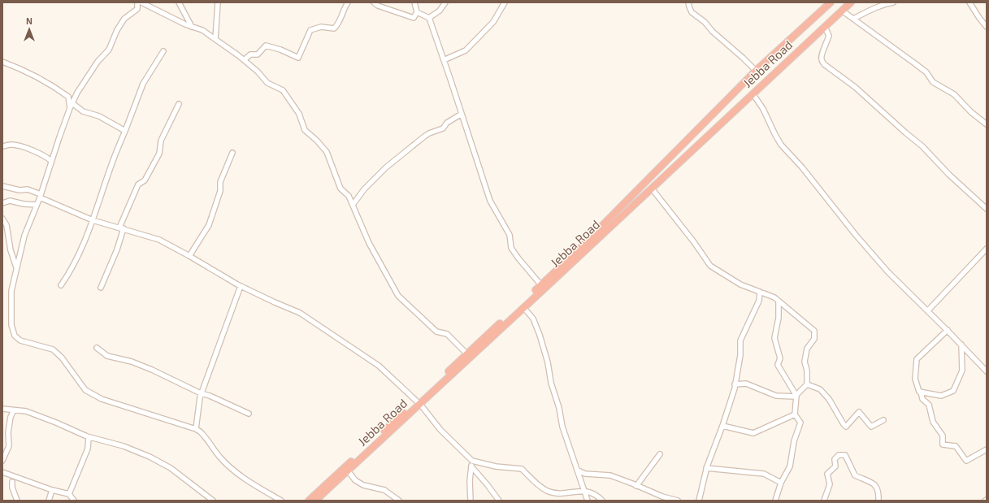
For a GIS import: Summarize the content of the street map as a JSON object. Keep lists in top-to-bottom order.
{
  "streets": {
    "highway": ["Jebba Road"]
  },
  "north": "top"
}
